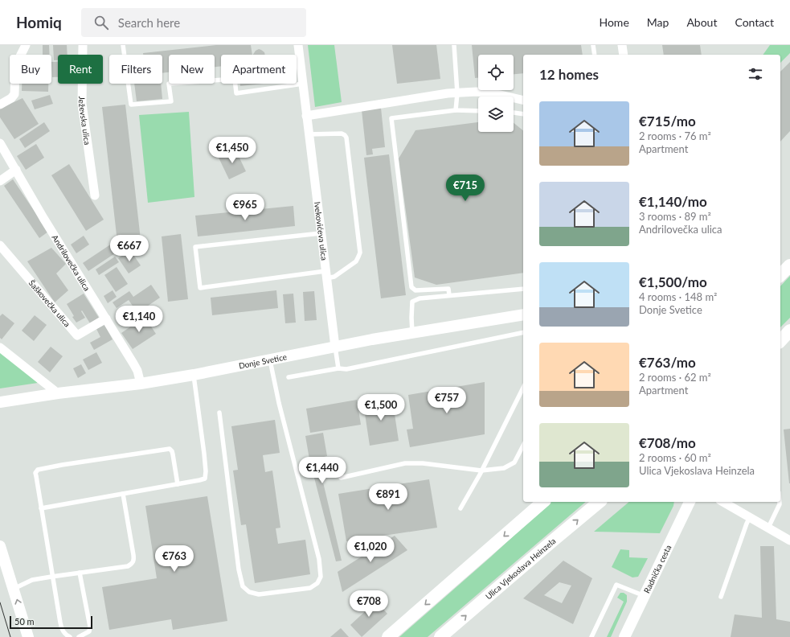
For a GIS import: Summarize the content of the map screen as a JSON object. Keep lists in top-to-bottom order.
{
  "streets": {
    "main road": ["Ulica Vjekoslava Heinzela"],
    "street": [
      "Ježevska ulica",
      "Ivekovićeva ulica",
      "Andrilovečka ulica",
      "Šaškovečka ulica",
      "Donje Svetice",
      "Radnička cesta"
    ]
  },
  "crossings": [
    ["Ivekovićeva ulica", "Donje Svetice"],
    ["Andrilovečka ulica", "Šaškovečka ulica"],
    ["Andrilovečka ulica", "Donje Svetice"]
  ],
  "scale_bar": "50 m",
  "page": {
    "header": "Homiq",
    "search": "Search here",
    "nav": [
      "Home",
      "Map",
      "About",
      "Contact"
    ],
    "chip": [
      "Buy",
      "Rent",
      "Filters",
      "New",
      "Apartment"
    ],
    "heading": "12 homes",
    "list": [
      {
        "name": "€715/mo",
        "note": "2 rooms · 76 m² · Apartment"
      },
      {
        "name": "€1,140/mo",
        "note": "3 rooms · 89 m² · Andrilovečka ulica"
      },
      {
        "name": "€1,500/mo",
        "note": "4 rooms · 148 m² · Donje Svetice"
      },
      {
        "name": "€763/mo",
        "note": "2 rooms · 62 m² · Apartment"
      },
      {
        "name": "€708/mo",
        "note": "2 rooms · 60 m² · Ulica Vjekoslava Heinzela"
      }
    ],
    "price": [
      "€1,450",
      "€715",
      "€965",
      "€667",
      "€1,140",
      "€757",
      "€1,500",
      "€1,440",
      "€891",
      "€1,020",
      "€763",
      "€708"
    ],
    "scale": "50 m"
  }
}
